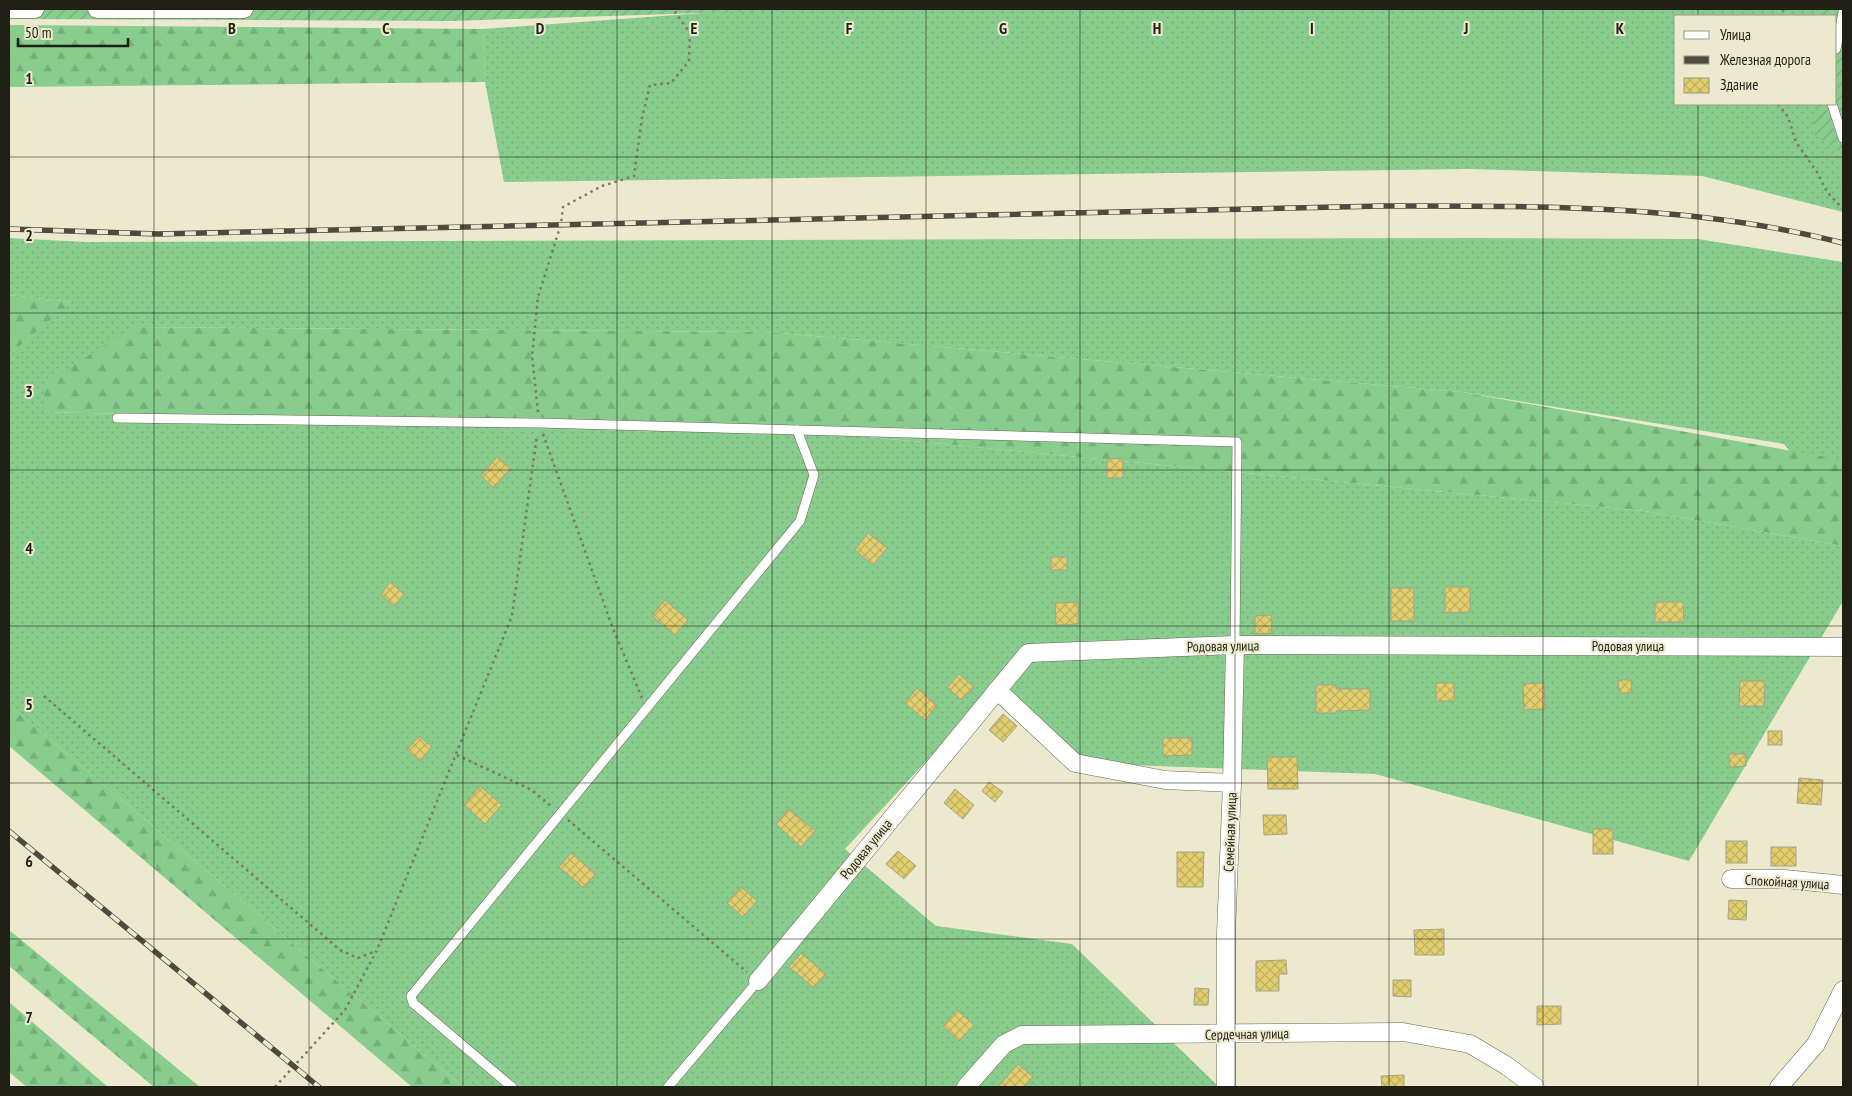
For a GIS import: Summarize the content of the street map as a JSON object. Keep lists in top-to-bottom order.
{
  "streets": {
    "street": [
      "Родовая улица",
      "Семейная улица",
      "Спокойная улица",
      "Сердечная улица"
    ]
  },
  "crossings": [
    ["Родовая улица", "Семейная улица"],
    ["Семейная улица", "Сердечная улица"]
  ],
  "legend": ["Улица", "Железная дорога", "Здание"],
  "scale_bar": "50 m",
  "grid": {
    "columns": [
      "B",
      "C",
      "D",
      "E",
      "F",
      "G",
      "H",
      "I",
      "J",
      "K"
    ],
    "rows": [
      "1",
      "2",
      "3",
      "4",
      "5",
      "6",
      "7"
    ]
  }
}
